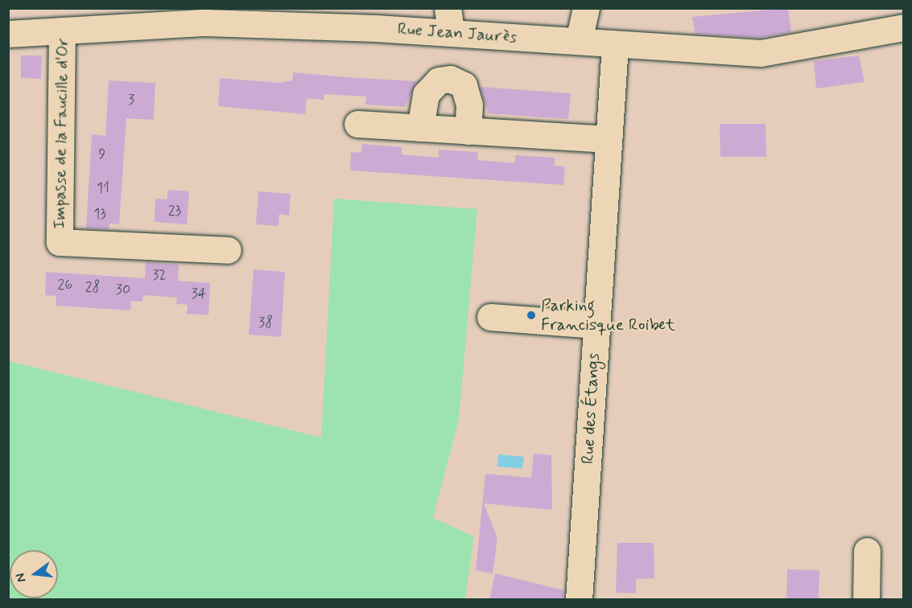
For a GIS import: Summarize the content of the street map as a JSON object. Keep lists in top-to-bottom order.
{
  "streets": {
    "street": ["Rue Jean Jaurès", "Impasse de la Faucille d'Or", "Rue des Étangs"]
  },
  "crossings": [
    ["Rue Jean Jaurès", "Impasse de la Faucille d'Or"],
    ["Rue Jean Jaurès", "Rue des Étangs"]
  ],
  "places": ["Parking Francisque Roibet"],
  "house_numbers": [
    "3",
    "9",
    "11",
    "23",
    "13",
    "32",
    "26",
    "28",
    "30",
    "34",
    "38"
  ],
  "north": "left"
}
